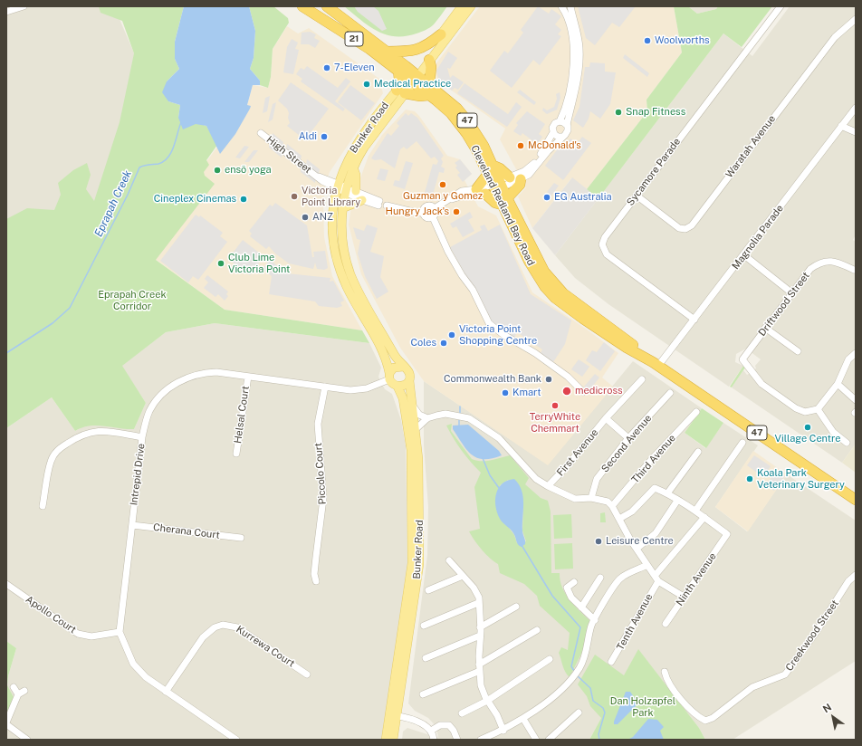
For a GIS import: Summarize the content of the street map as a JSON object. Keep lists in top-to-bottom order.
{
  "streets": {
    "highway": ["21", "47", "Cleveland Redland Bay Road"],
    "main road": ["Bunker Road"],
    "street": [
      "Waratah Avenue",
      "High Street",
      "Sycamore Parade",
      "Magnolia Parade",
      "Driftwood Street",
      "Helsal Court",
      "Second Avenue",
      "First Avenue",
      "Third Avenue",
      "Piccolo Court",
      "Intrepid Drive",
      "Cherana Court",
      "Ninth Avenue",
      "Apollo Court",
      "Tenth Avenue",
      "Creekwood Street",
      "Kurrewa Court"
    ]
  },
  "crossings": [
    ["Bunker Road", "High Street"],
    ["Bunker Road", "Cleveland Redland Bay Road"],
    ["Bunker Road", "Intrepid Drive"],
    ["Waratah Avenue", "Sycamore Parade"],
    ["Sycamore Parade", "Magnolia Parade"],
    ["Cleveland Redland Bay Road", "Magnolia Parade"],
    ["Helsal Court", "Intrepid Drive"],
    ["Piccolo Court", "Intrepid Drive"],
    ["Intrepid Drive", "Cherana Court"],
    ["Intrepid Drive", "Apollo Court"],
    ["Intrepid Drive", "Kurrewa Court"],
    ["Ninth Avenue", "Tenth Avenue"]
  ],
  "water": ["Eprapah Creek"],
  "parks": ["Eprapah Creek Corridor", "Dan Holzapfel Park"],
  "places": [
    "Woolworths",
    "7-Eleven",
    "Medical Practice",
    "Snap Fitness",
    "Aldi",
    "McDonald's",
    "ensō yoga",
    "Guzman y Gomez",
    "Victoria Point Library",
    "EG Australia",
    "Cineplex Cinemas",
    "Hungry Jack's",
    "ANZ",
    "Club Lime Victoria Point",
    "Victoria Point Shopping Centre",
    "Coles",
    "Commonwealth Bank",
    "medicross",
    "Kmart",
    "TerryWhite Chemmart",
    "Village Centre",
    "Koala Park Veterinary Surgery",
    "Leisure Centre"
  ],
  "north": "top left"
}
